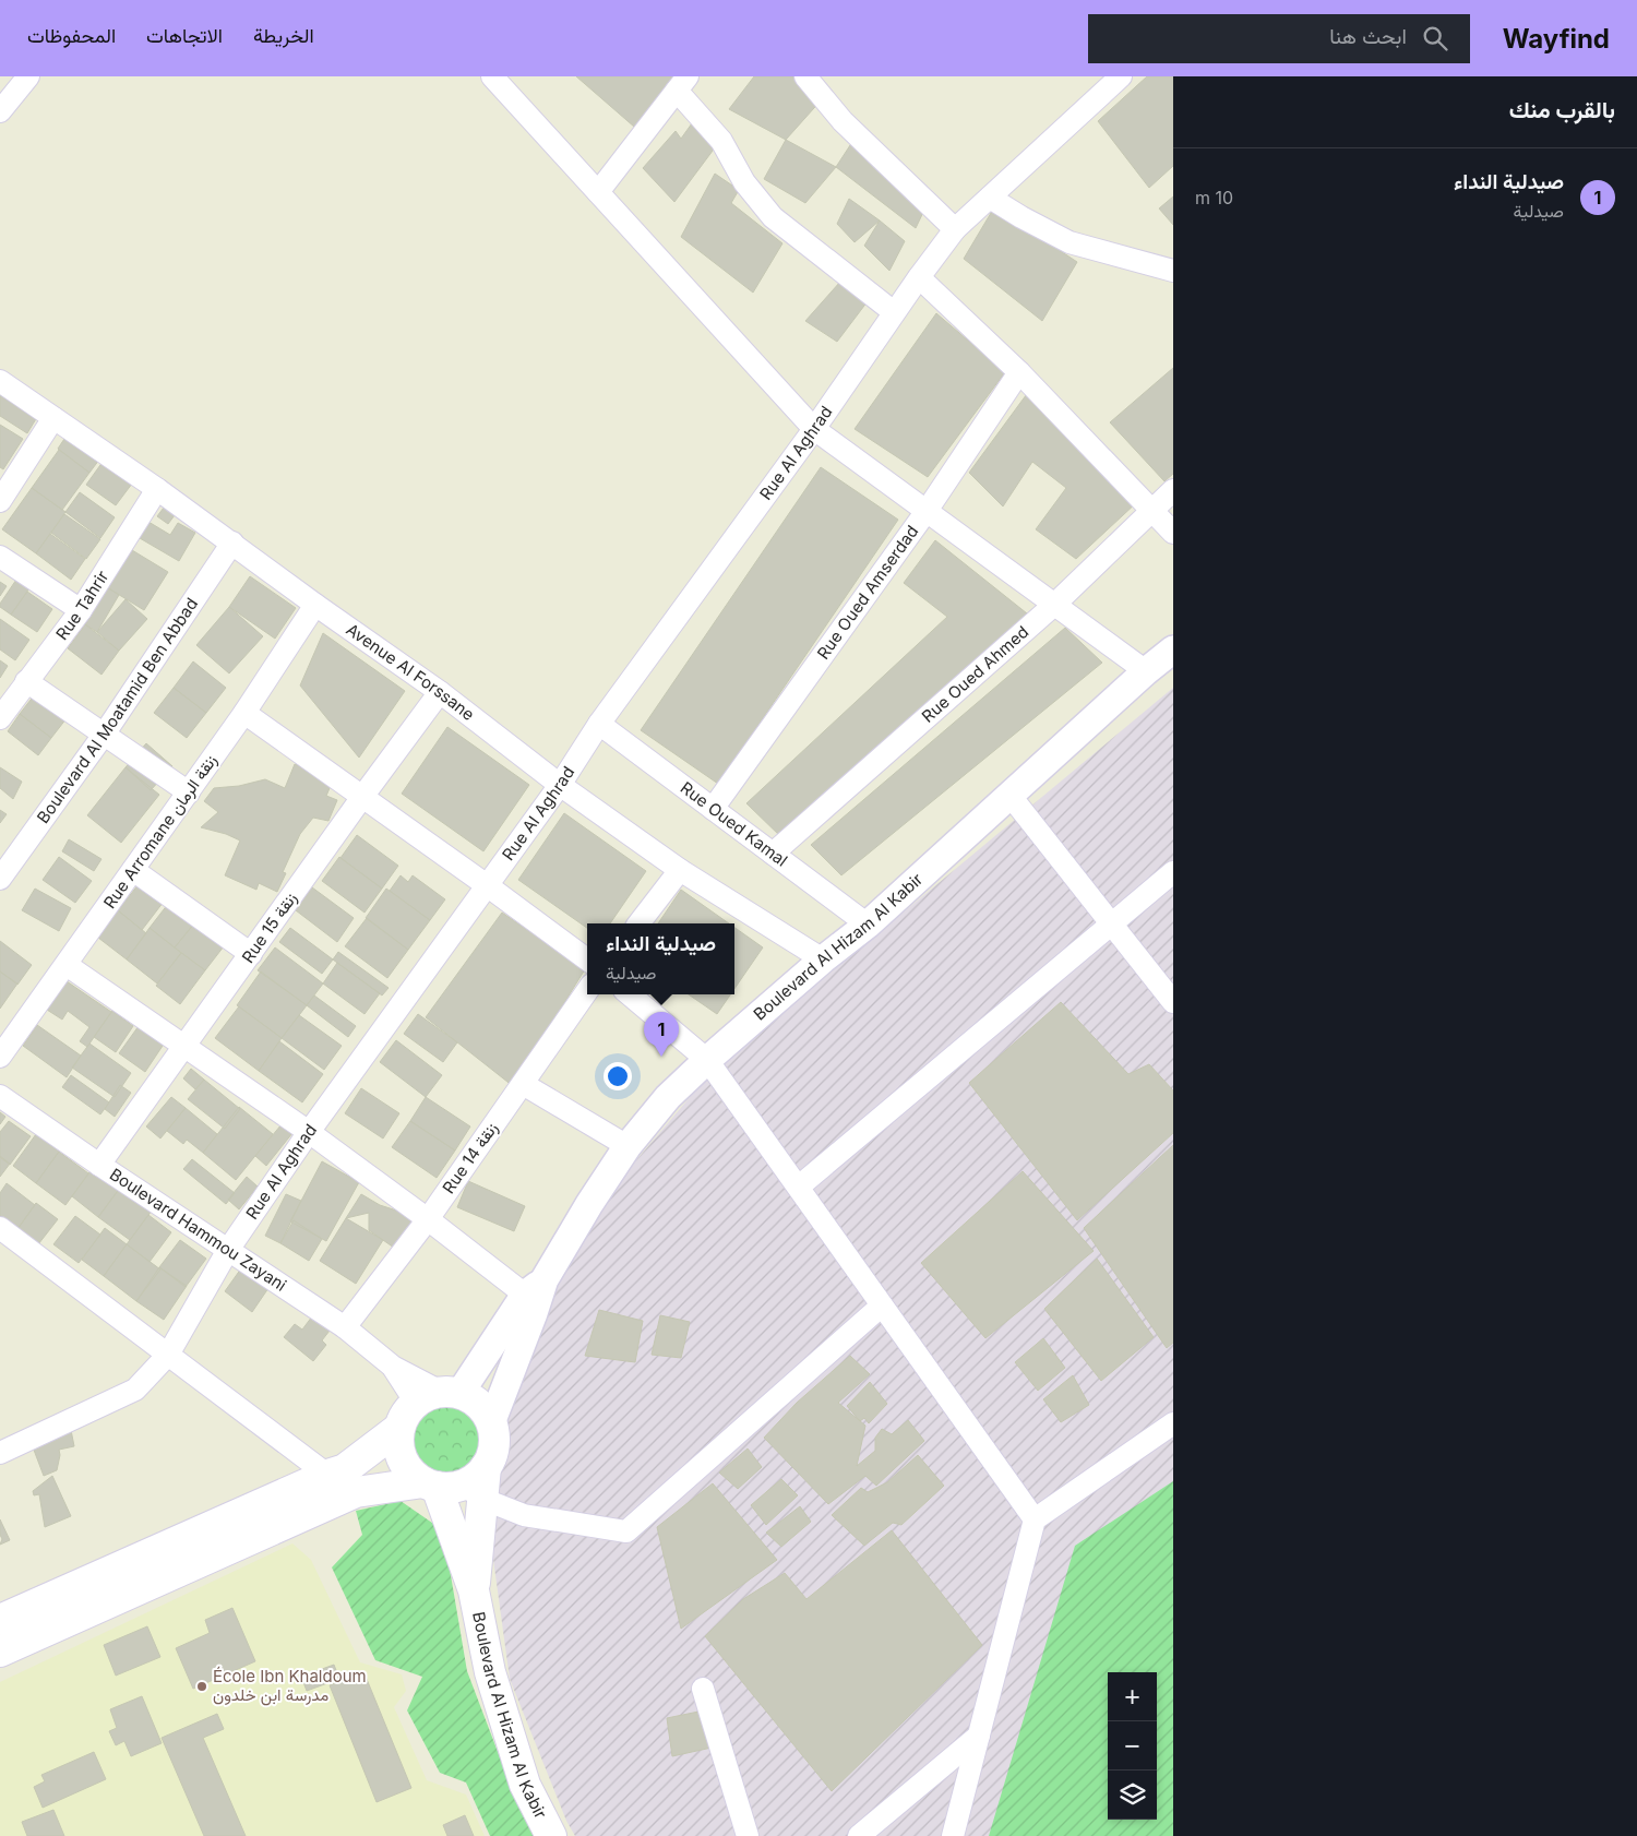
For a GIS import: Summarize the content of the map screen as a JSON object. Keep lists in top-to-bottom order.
{
  "streets": {
    "main road": ["Boulevard Al Hizam Al Kabir"],
    "street": [
      "Rue Al Aghrad",
      "Rue Oued Amserdad",
      "Rue Tahrir",
      "Avenue Al Forssane",
      "Rue Oued Ahmed",
      "Boulevard Al Moatamid Ben Abbad",
      "Rue Oued Kamal",
      "Rue Arromane زنقة الرمان",
      "Rue 15 زنقة",
      "Rue 14 زنقة",
      "Boulevard Hammou Zayani"
    ]
  },
  "crossings": [
    ["Rue Al Aghrad", "Avenue Al Forssane"],
    ["Rue Al Aghrad", "Rue Oued Kamal"],
    ["Rue Al Aghrad", "Boulevard Hammou Zayani"],
    ["Rue Oued Amserdad", "Rue Oued Kamal"],
    ["Rue Tahrir", "Avenue Al Forssane"],
    ["Avenue Al Forssane", "Boulevard Al Moatamid Ben Abbad"],
    ["Avenue Al Forssane", "Rue Arromane زنقة الرمان"],
    ["Avenue Al Forssane", "Rue 15 زنقة"],
    ["Avenue Al Forssane", "Boulevard Al Hizam Al Kabir"],
    ["Rue Oued Ahmed", "Rue Oued Kamal"],
    ["Rue Oued Kamal", "Boulevard Al Hizam Al Kabir"],
    ["Rue 15 زنقة", "Boulevard Hammou Zayani"],
    ["Boulevard Al Hizam Al Kabir", "Boulevard Hammou Zayani"],
    ["Rue 14 زنقة", "Boulevard Hammou Zayani"]
  ],
  "places": ["École Ibn Khaldoum مدرسة ابن خلدون"],
  "page": {
    "header": "Wayfind",
    "search": "ابحث هنا",
    "nav": ["الخريطة", "الاتجاهات", "المحفوظات"],
    "heading": "بالقرب منك",
    "list": [
      {
        "mark": "1",
        "name": "صيدلية النداء",
        "note": "صيدلية",
        "value": "10 m"
      }
    ],
    "popup": ["صيدلية النداء", "صيدلية"],
    "pins": "1",
    "map_buttons": ["+", "−"]
  }
}
